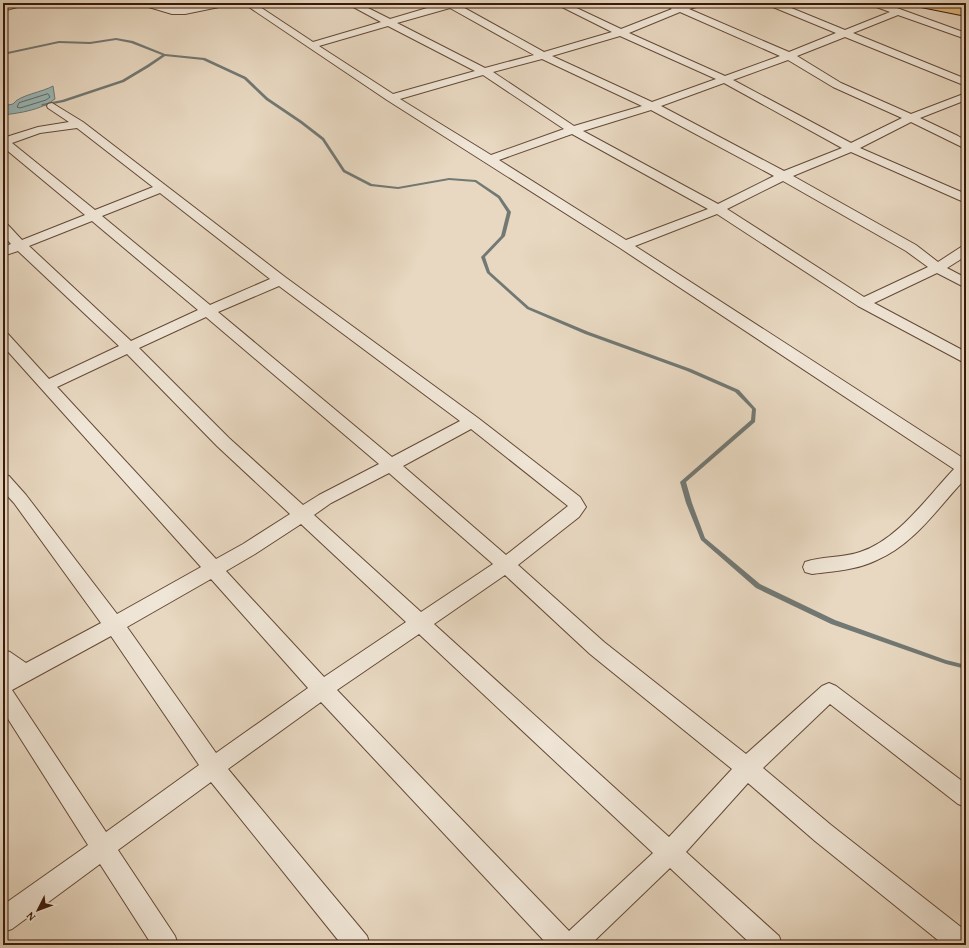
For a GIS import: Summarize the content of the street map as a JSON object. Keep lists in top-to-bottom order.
{
  "north": "bottom left"
}
